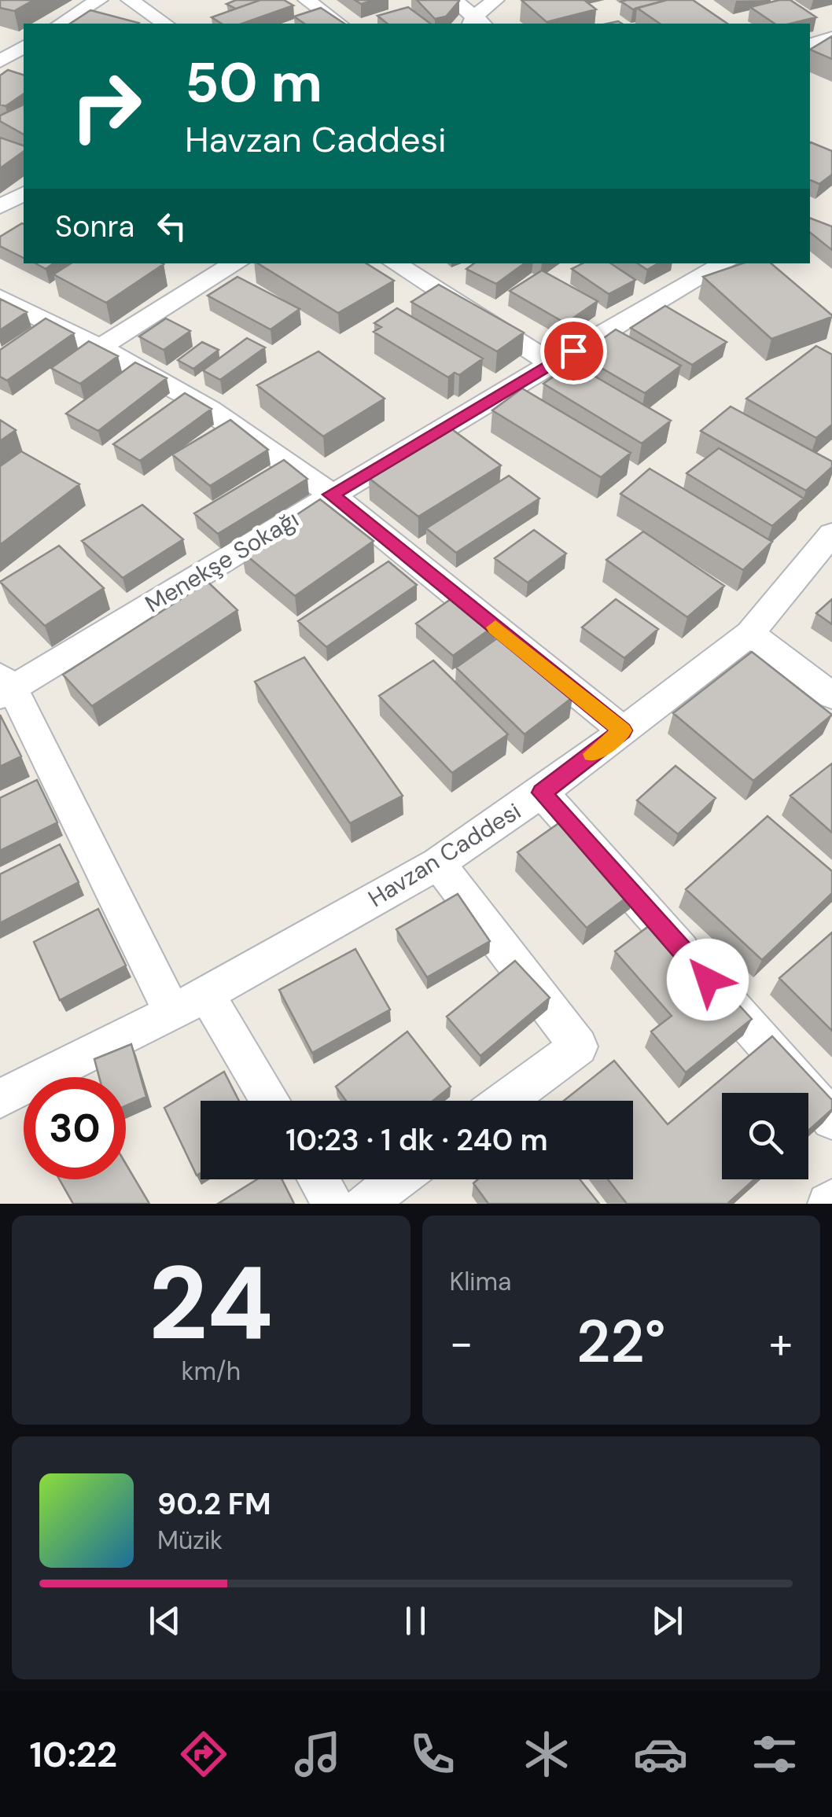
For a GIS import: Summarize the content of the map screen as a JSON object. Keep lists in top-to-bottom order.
{
  "streets": {
    "street": ["Menekşe Sokağı", "Havzan Caddesi"]
  },
  "page": {
    "turn": ["50 m", "Havzan Caddesi"],
    "then": "Sonra",
    "limit": "30",
    "trip": "10:23 · 1 dk · 240 m",
    "tile": [
      ["24", "km/h"],
      "Klima"
    ],
    "heat": ["−", "22°", "+"],
    "song": ["90.2 FM", "Müzik"],
    "tabs": "10:22"
  }
}
